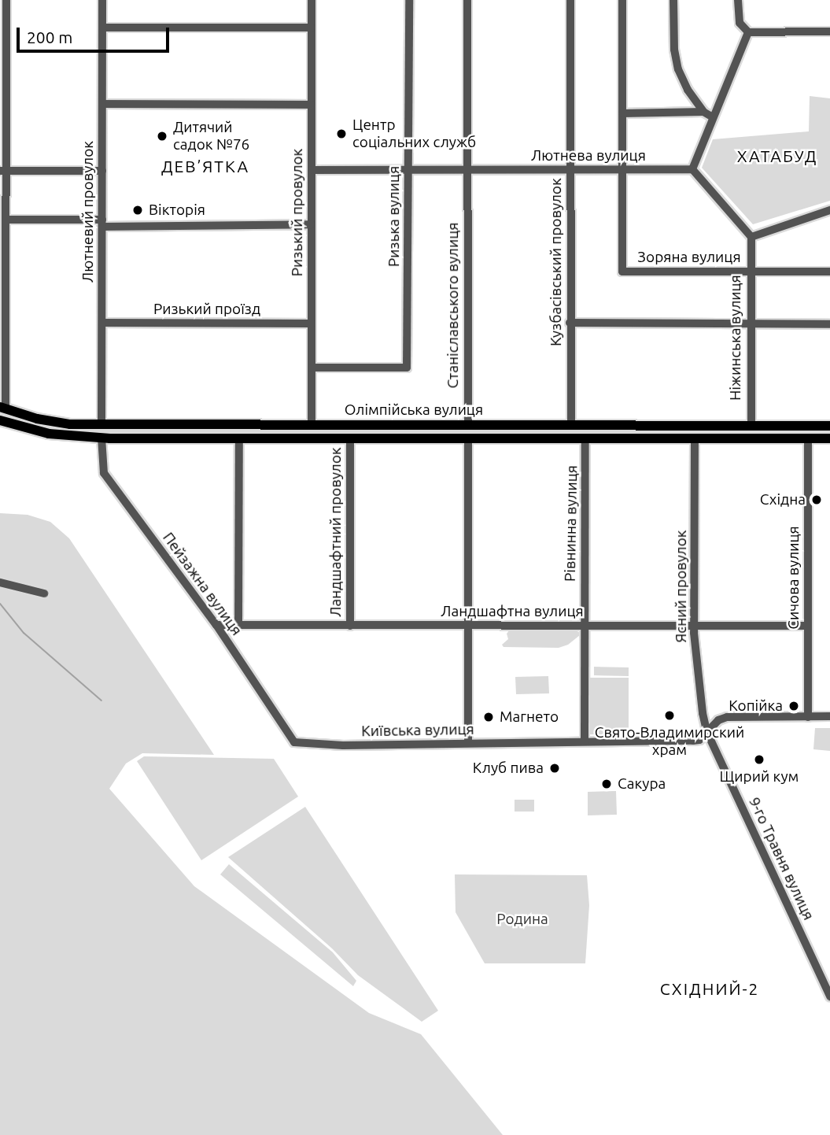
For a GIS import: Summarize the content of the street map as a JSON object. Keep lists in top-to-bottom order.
{
  "streets": {
    "main road": ["Станіславського вулиця", "Ніжинська вулиця", "Олімпійська вулиця"],
    "street": [
      "Лютнева вулиця",
      "Лютневий провулок",
      "Ризький провулок",
      "Ризька вулиця",
      "Зоряна вулиця",
      "Кузбасівський провулок",
      "Ризький проїзд",
      "Рівнинна вулиця",
      "Ландшафтний провулок",
      "Сичова вулиця",
      "Пейзажна вулиця",
      "Ясний провулок",
      "Ландшафтна вулиця",
      "Київська вулиця",
      "9-го Травня вулиця"
    ]
  },
  "crossings": [
    ["Лютнева вулиця", "Ризький провулок"],
    ["Лютнева вулиця", "Ризька вулиця"],
    ["Лютнева вулиця", "Зоряна вулиця"],
    ["Лютнева вулиця", "Кузбасівський провулок"],
    ["Лютнева вулиця", "Станіславського вулиця"],
    ["Лютневий провулок", "Ризький проїзд"],
    ["Лютневий провулок", "Олімпійська вулиця"],
    ["Ризький провулок", "Ризька вулиця"],
    ["Ризький провулок", "Ризький проїзд"],
    ["Ризький провулок", "Олімпійська вулиця"],
    ["Зоряна вулиця", "Ніжинська вулиця"],
    ["Кузбасівський провулок", "Олімпійська вулиця"],
    ["Станіславського вулиця", "Олімпійська вулиця"],
    ["Станіславського вулиця", "Ландшафтна вулиця"],
    ["Станіславського вулиця", "Київська вулиця"],
    ["Ніжинська вулиця", "Олімпійська вулиця"],
    ["Олімпійська вулиця", "Рівнинна вулиця"],
    ["Олімпійська вулиця", "Ландшафтний провулок"],
    ["Олімпійська вулиця", "Сичова вулиця"],
    ["Олімпійська вулиця", "Пейзажна вулиця"],
    ["Олімпійська вулиця", "Ясний провулок"],
    ["Рівнинна вулиця", "Ландшафтна вулиця"],
    ["Рівнинна вулиця", "Київська вулиця"],
    ["Ландшафтний провулок", "Ландшафтна вулиця"],
    ["Сичова вулиця", "Ландшафтна вулиця"],
    ["Сичова вулиця", "Київська вулиця"],
    ["Пейзажна вулиця", "Ландшафтна вулиця"],
    ["Пейзажна вулиця", "Київська вулиця"],
    ["Ясний провулок", "Ландшафтна вулиця"],
    ["Ясний провулок", "Київська вулиця"],
    ["Ясний провулок", "9-го Травня вулиця"],
    ["Київська вулиця", "9-го Травня вулиця"]
  ],
  "districts": ["ХАТАБУД", "ДЕВ’ЯТКА", "СХІДНИЙ-2"],
  "parks": ["Родина"],
  "places": [
    "Центр соціальних служб",
    "Дитячий садок №76",
    "Вікторія",
    "Східна",
    "Копійка",
    "Свято-Владимирский храм",
    "Магнето",
    "Щирий кум",
    "Клуб пива",
    "Сакура"
  ],
  "scale_bar": "200 m"
}
